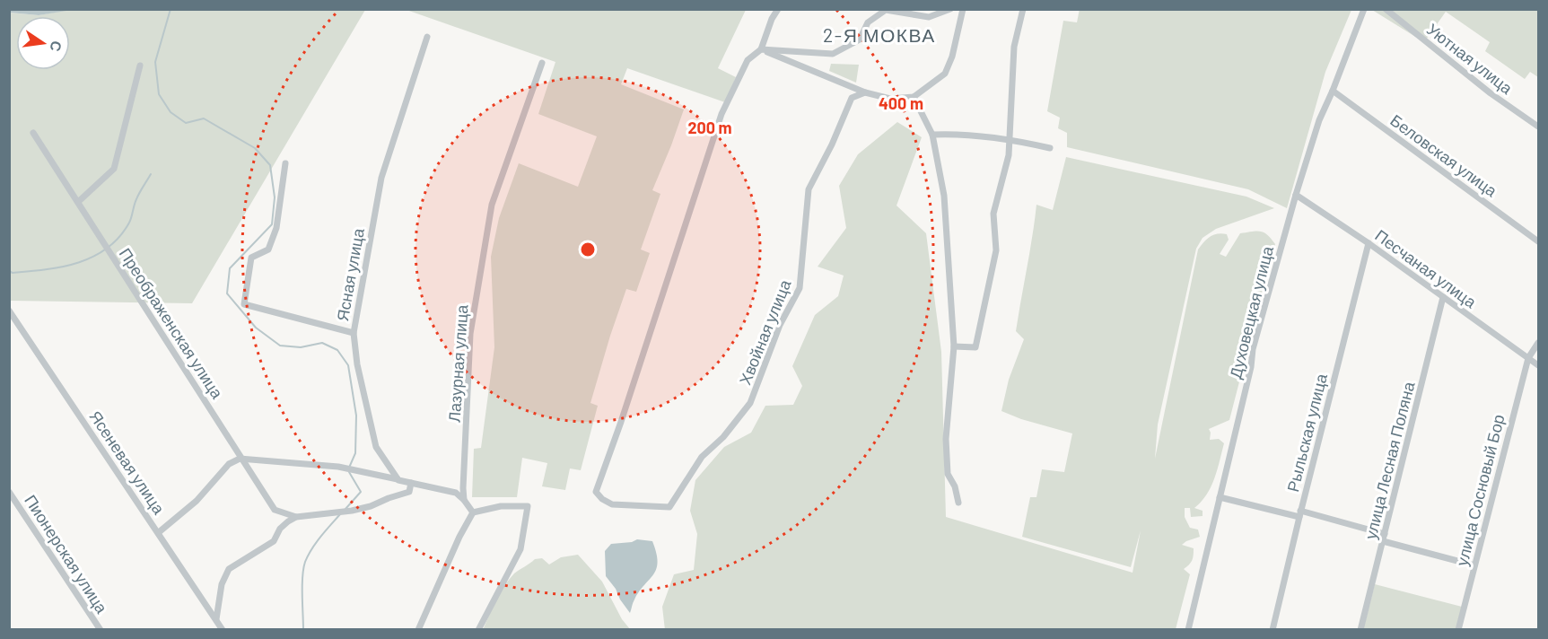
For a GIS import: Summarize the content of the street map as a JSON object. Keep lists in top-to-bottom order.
{
  "streets": {
    "street": [
      "Уютная улица",
      "Беловская улица",
      "Песчаная улица",
      "Ясная улица",
      "Духовецкая улица",
      "Преображенская улица",
      "Хвойная улица",
      "Лазурная улица",
      "Рыльская улица",
      "улица Лесная Поляна",
      "Ясеневая улица",
      "улица Сосновый Бор",
      "Пионерская улица"
    ]
  },
  "crossings": [
    ["Беловская улица", "Духовецкая улица"],
    ["Песчаная улица", "Духовецкая улица"],
    ["Песчаная улица", "Рыльская улица"],
    ["Песчаная улица", "улица Лесная Поляна"],
    ["Песчаная улица", "улица Сосновый Бор"]
  ],
  "districts": ["2-Я МОКВА"],
  "north": "right",
  "rings": ["400 m", "200 m"]
}
